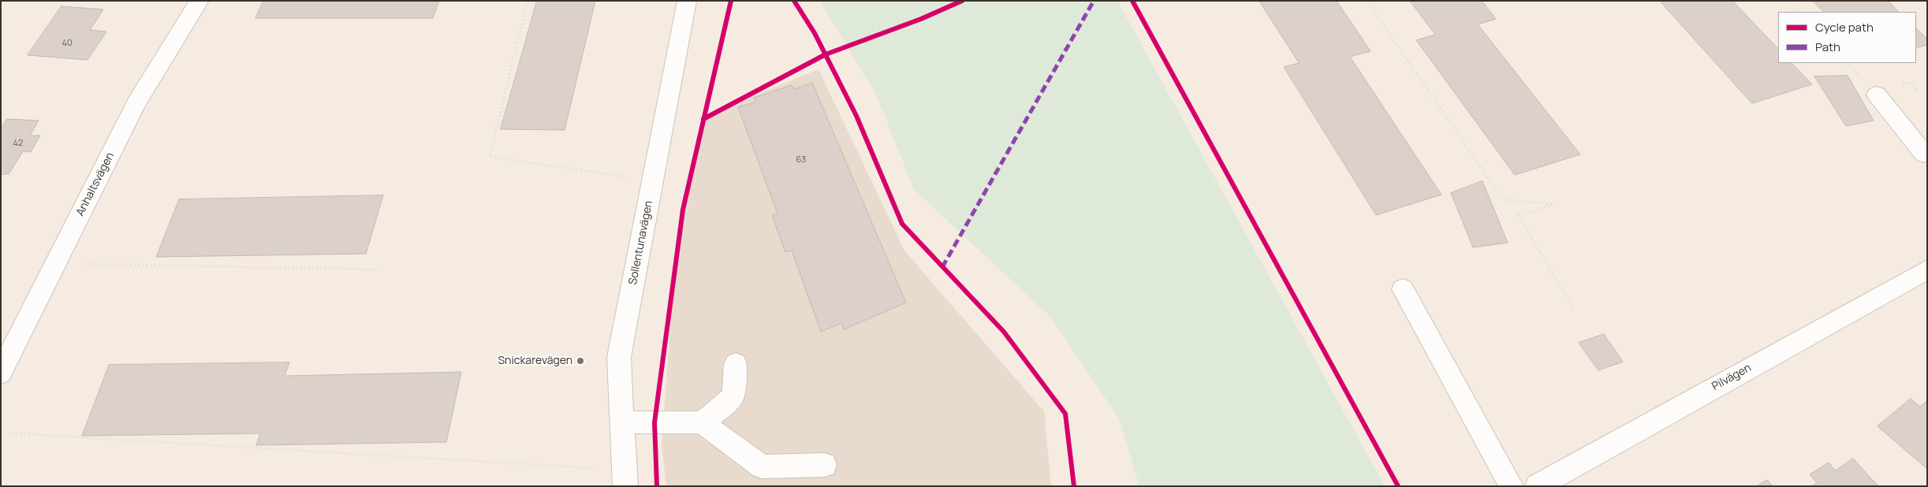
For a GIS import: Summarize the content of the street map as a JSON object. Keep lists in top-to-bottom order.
{
  "streets": {
    "street": ["Anhaltsvägen", "Sollentunavägen", "Pilvägen"]
  },
  "places": ["Snickarevägen"],
  "house_numbers": ["40", "42", "63"],
  "legend": ["Cycle path", "Path"]
}
